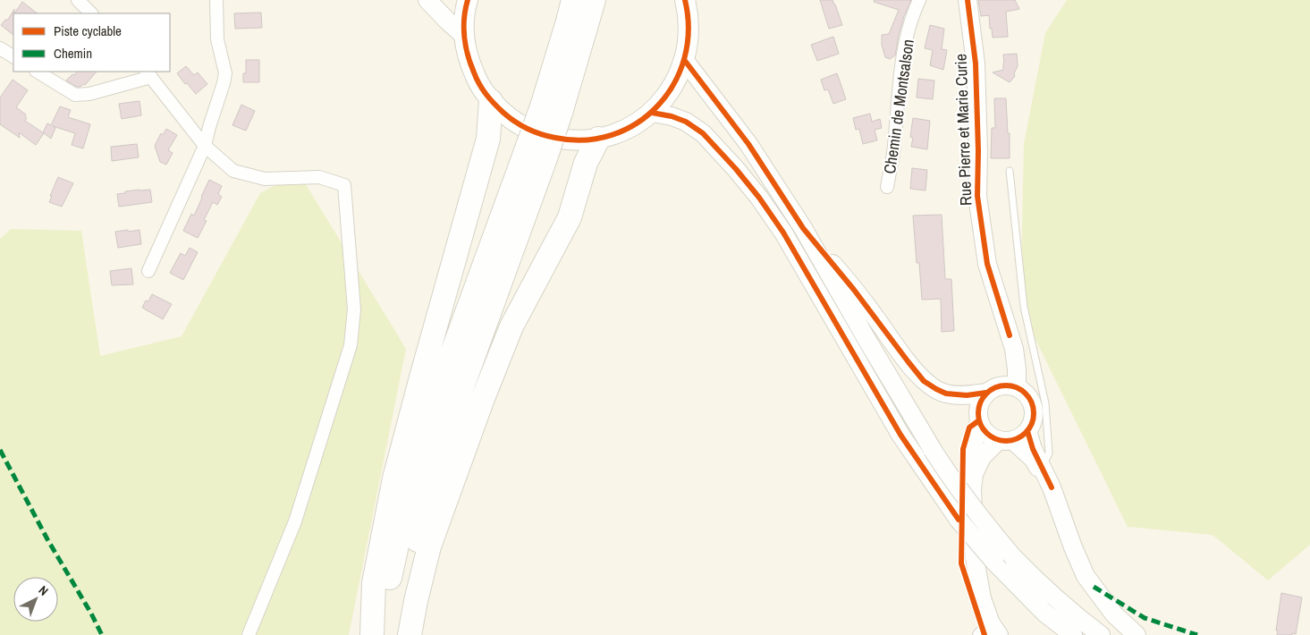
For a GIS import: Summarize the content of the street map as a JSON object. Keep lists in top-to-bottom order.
{
  "streets": {
    "main road": ["Rue Pierre et Marie Curie"],
    "street": ["Chemin de Montsalson"]
  },
  "legend": ["Piste cyclable", "Chemin"],
  "north": "top right"
}
